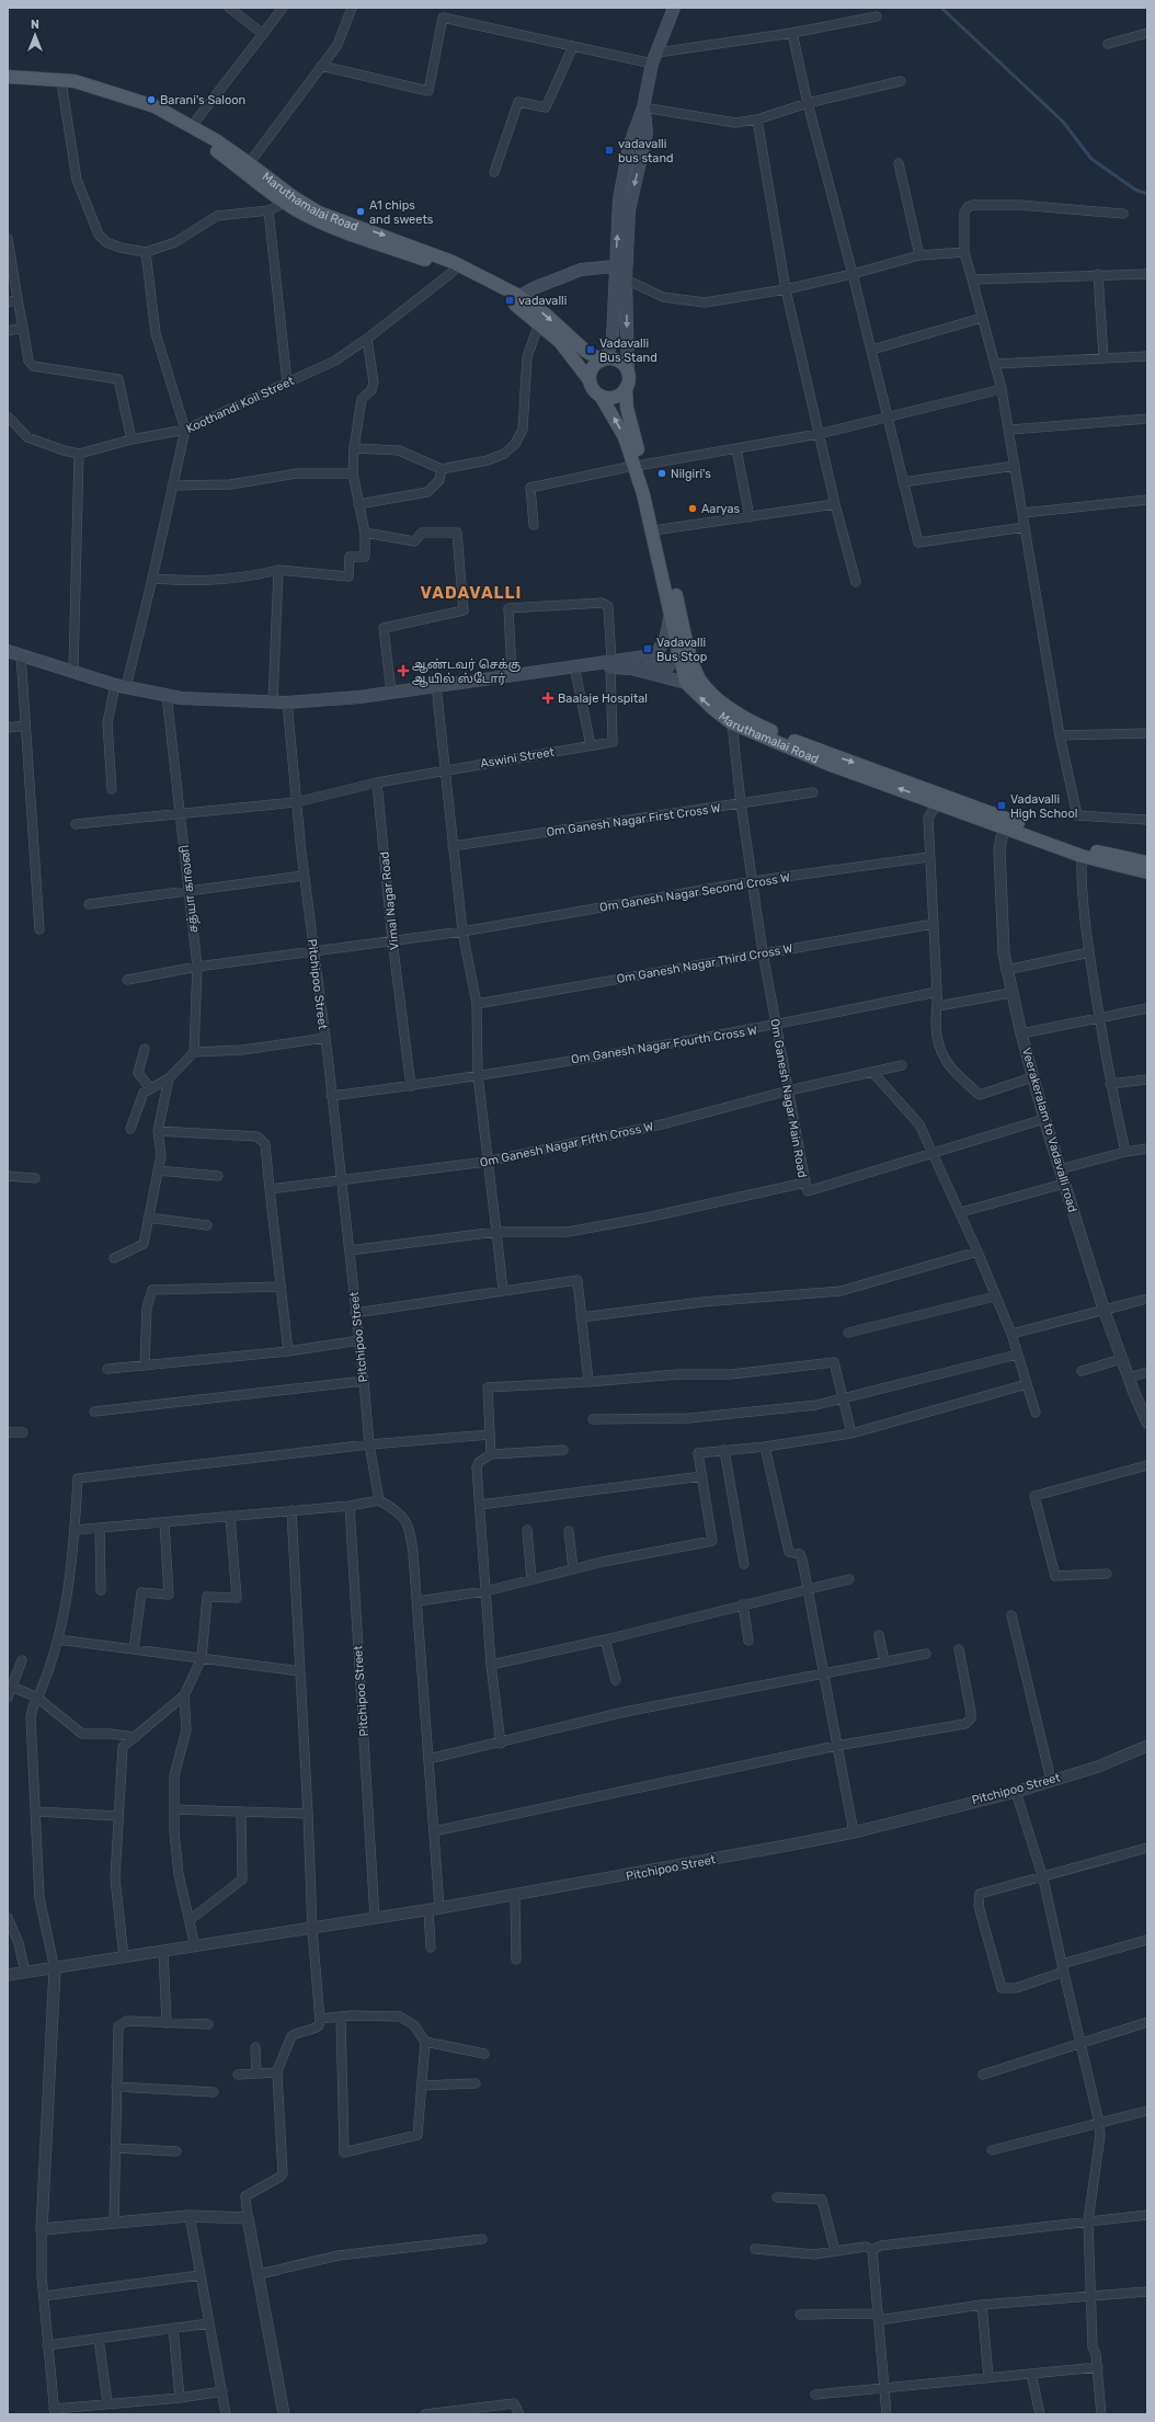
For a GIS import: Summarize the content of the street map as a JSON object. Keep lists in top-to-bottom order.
{
  "streets": {
    "main road": ["Maruthamalai Road"],
    "street": [
      "Koothandi Koil Street",
      "Aswini Street",
      "Om Ganesh Nagar First Cross W",
      "சத்யா காலனி",
      "Om Ganesh Nagar Second Cross W",
      "Vimal Nagar Road",
      "Om Ganesh Nagar Third Cross W",
      "Pitchipoo Street",
      "Om Ganesh Nagar Fourth Cross W",
      "Om Ganesh Nagar Main Road",
      "Veerakeralam to Vadavalli road",
      "Om Ganesh Nagar Fifth Cross W"
    ]
  },
  "crossings": [
    ["Maruthamalai Road", "Koothandi Koil Street"],
    ["Maruthamalai Road", "Om Ganesh Nagar Main Road"],
    ["Maruthamalai Road", "Veerakeralam to Vadavalli road"],
    ["Om Ganesh Nagar First Cross W", "Om Ganesh Nagar Main Road"],
    ["Om Ganesh Nagar Second Cross W", "Vimal Nagar Road"],
    ["Om Ganesh Nagar Second Cross W", "Pitchipoo Street"],
    ["Om Ganesh Nagar Second Cross W", "Om Ganesh Nagar Main Road"],
    ["Vimal Nagar Road", "Om Ganesh Nagar Fourth Cross W"],
    ["Om Ganesh Nagar Third Cross W", "Om Ganesh Nagar Main Road"],
    ["Pitchipoo Street", "Om Ganesh Nagar Fourth Cross W"],
    ["Pitchipoo Street", "Om Ganesh Nagar Main Road"],
    ["Pitchipoo Street", "Om Ganesh Nagar Fifth Cross W"],
    ["Om Ganesh Nagar Fourth Cross W", "Om Ganesh Nagar Main Road"],
    ["Om Ganesh Nagar Main Road", "Om Ganesh Nagar Fifth Cross W"]
  ],
  "districts": ["VADAVALLI"],
  "places": {
    "other": [
      "Barani's Saloon",
      "A1 chips and sweets",
      "Nilgiri's",
      "Aaryas"
    ],
    "transit": [
      "vadavalli bus stand",
      "vadavalli",
      "Vadavalli Bus Stand",
      "Vadavalli Bus Stop",
      "Vadavalli High School"
    ],
    "health": ["ஆண்டவர் செக்கு ஆயில் ஸ்டோர்", "Baalaje Hospital"]
  },
  "north": "top"
}
